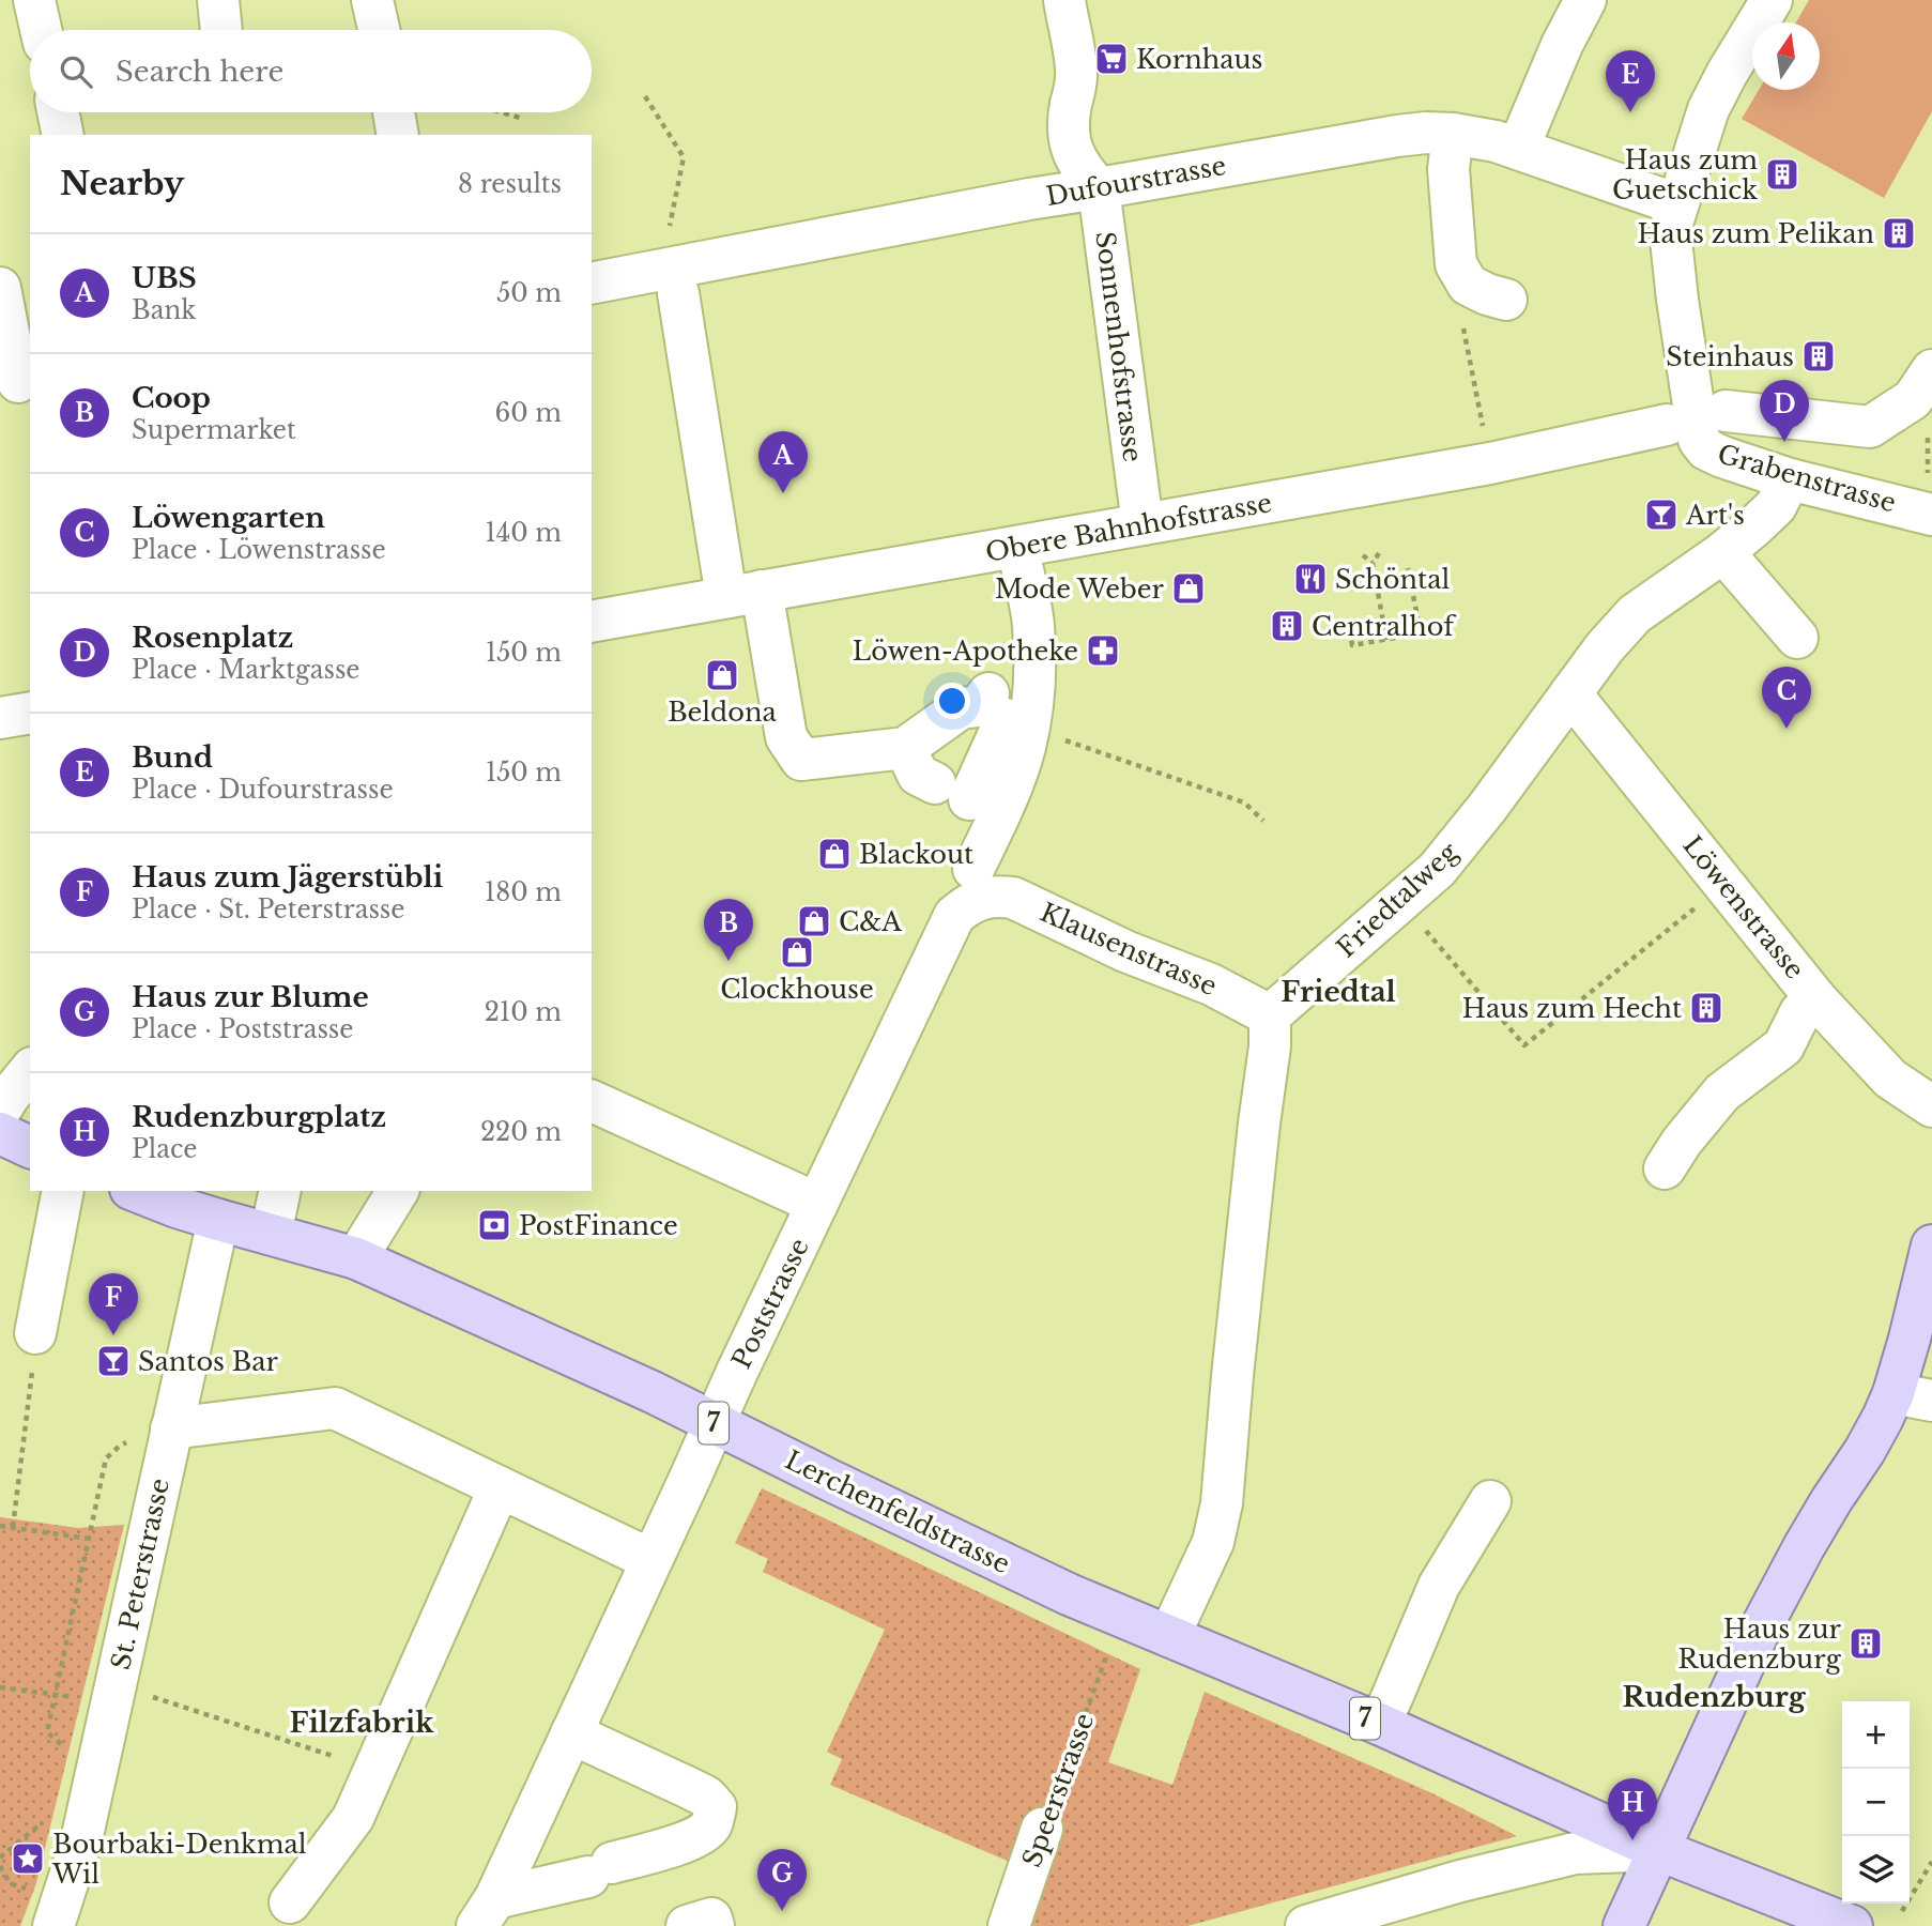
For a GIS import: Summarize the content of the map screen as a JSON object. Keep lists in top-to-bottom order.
{
  "streets": {
    "main road": ["7", "Lerchenfeldstrasse"],
    "street": [
      "Dufourstrasse",
      "Sonnenhofstrasse",
      "Grabenstrasse",
      "Obere Bahnhofstrasse",
      "Friedtalweg",
      "Löwenstrasse",
      "Klausenstrasse",
      "Poststrasse",
      "St. Peterstrasse",
      "Speerstrasse"
    ]
  },
  "crossings": [
    ["Dufourstrasse", "Sonnenhofstrasse"],
    ["Dufourstrasse", "Grabenstrasse"],
    ["Sonnenhofstrasse", "Obere Bahnhofstrasse"],
    ["Grabenstrasse", "Friedtalweg"],
    ["Obere Bahnhofstrasse", "Poststrasse"],
    ["Friedtalweg", "Löwenstrasse"],
    ["Friedtalweg", "Klausenstrasse"],
    ["Klausenstrasse", "Poststrasse"],
    ["Poststrasse", "Lerchenfeldstrasse"],
    ["7", "Lerchenfeldstrasse"],
    ["Lerchenfeldstrasse", "St. Peterstrasse"]
  ],
  "districts": ["Friedtal", "Rudenzburg", "Filzfabrik"],
  "places": {
    "supermarket": ["Kornhaus"],
    "building": [
      "Haus zum Guetschick",
      "Haus zum Pelikan",
      "Steinhaus",
      "Centralhof",
      "Haus zum Hecht",
      "Haus zur Rudenzburg"
    ],
    "bar": ["Art's", "Santos Bar"],
    "restaurant": ["Schöntal"],
    "shop": [
      "Mode Weber",
      "Beldona",
      "Blackout",
      "C&A",
      "Clockhouse"
    ],
    "pharmacy": ["Löwen-Apotheke"],
    "bank": ["PostFinance"],
    "place": ["Bourbaki-Denkmal Wil"]
  },
  "north": "top",
  "page": {
    "search": "Search here",
    "pins": [
      "E",
      "D",
      "A",
      "C",
      "B",
      "F",
      "H",
      "G"
    ],
    "heading": ["Nearby", "8 results"],
    "list": [
      {
        "mark": "A",
        "name": "UBS",
        "note": "Bank",
        "value": "50 m"
      },
      {
        "mark": "B",
        "name": "Coop",
        "note": "Supermarket",
        "value": "60 m"
      },
      {
        "mark": "C",
        "name": "Löwengarten",
        "note": "Place · Löwenstrasse",
        "value": "140 m"
      },
      {
        "mark": "D",
        "name": "Rosenplatz",
        "note": "Place · Marktgasse",
        "value": "150 m"
      },
      {
        "mark": "E",
        "name": "Bund",
        "note": "Place · Dufourstrasse",
        "value": "150 m"
      },
      {
        "mark": "F",
        "name": "Haus zum Jägerstübli",
        "note": "Place · St. Peterstrasse",
        "value": "180 m"
      },
      {
        "mark": "G",
        "name": "Haus zur Blume",
        "note": "Place · Poststrasse",
        "value": "210 m"
      },
      {
        "mark": "H",
        "name": "Rudenzburgplatz",
        "note": "Place",
        "value": "220 m"
      }
    ],
    "map_buttons": ["+", "−"]
  }
}
